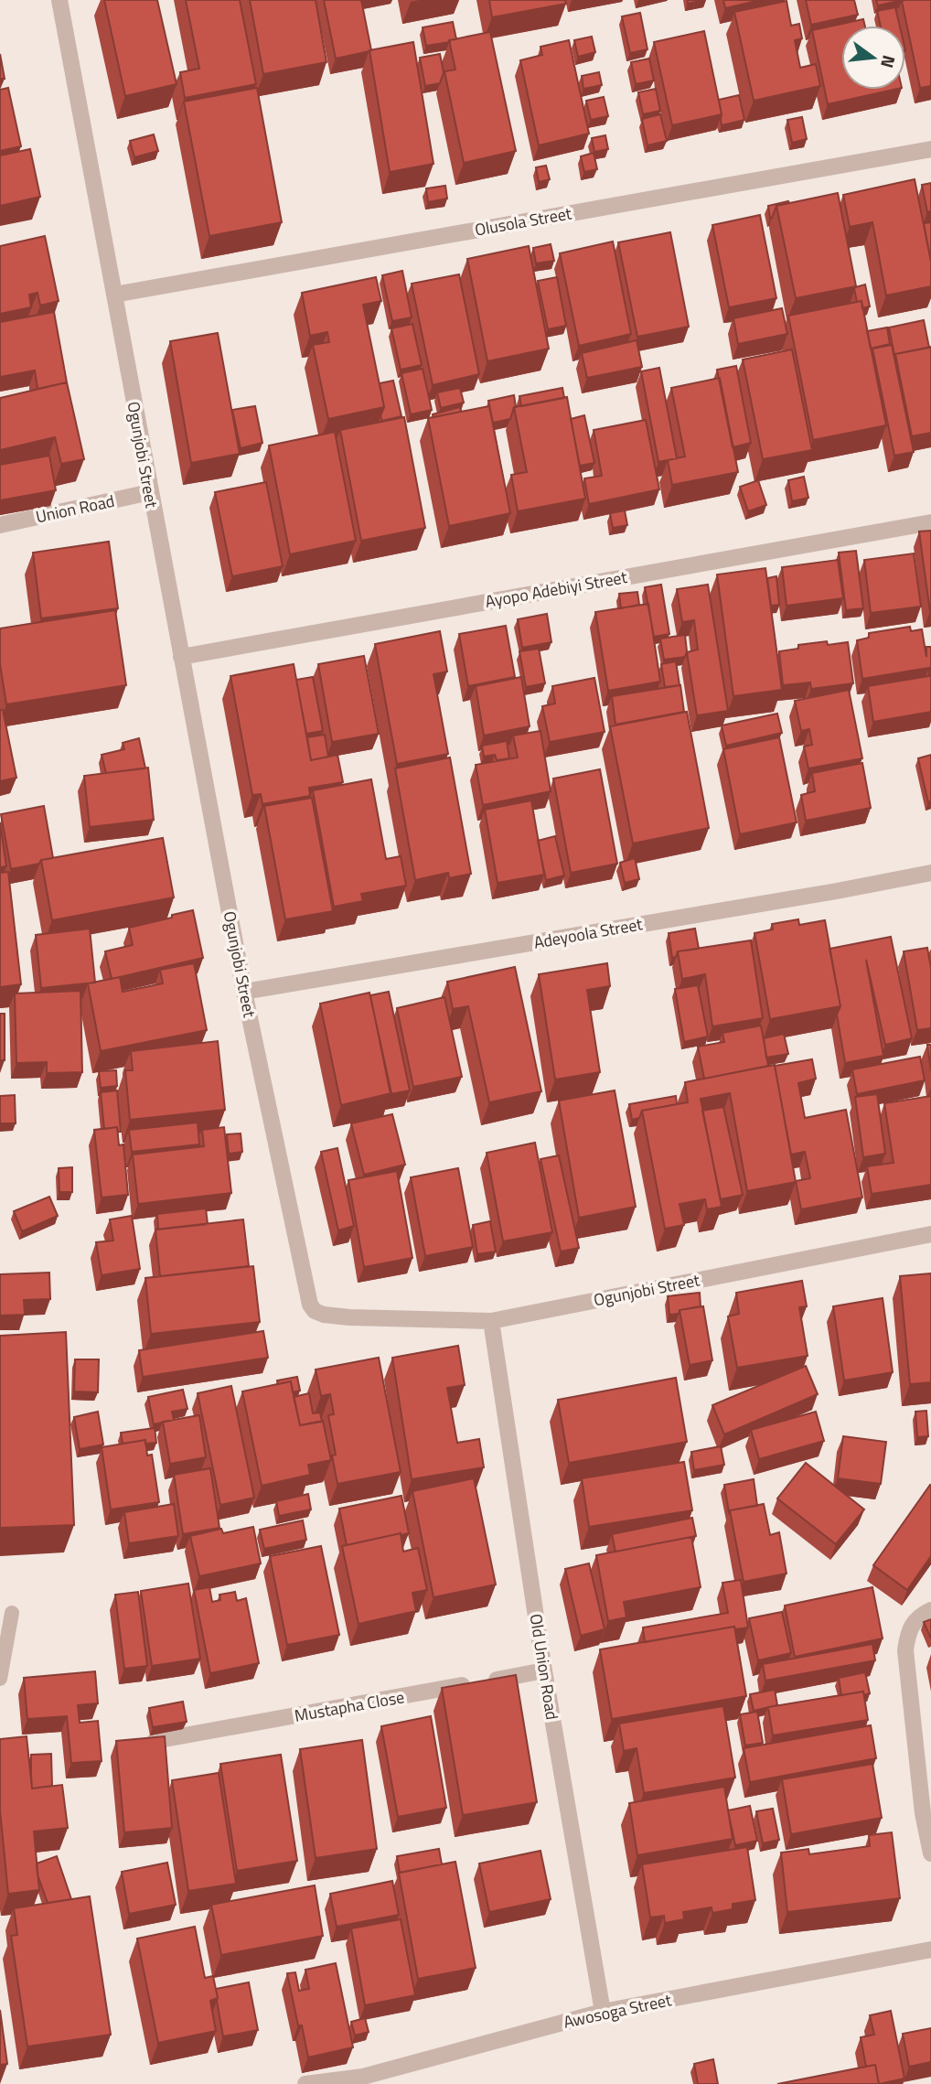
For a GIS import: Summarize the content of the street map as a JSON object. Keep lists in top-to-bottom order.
{
  "streets": {
    "street": [
      "Olusola Street",
      "Ogunjobi Street",
      "Union Road",
      "Ayopo Adebiyi Street",
      "Adeyoola Street",
      "Old Union Road",
      "Mustapha Close",
      "Awosoga Street"
    ]
  },
  "crossings": [
    ["Olusola Street", "Ogunjobi Street"],
    ["Ogunjobi Street", "Union Road"],
    ["Ogunjobi Street", "Ayopo Adebiyi Street"],
    ["Ogunjobi Street", "Adeyoola Street"],
    ["Ogunjobi Street", "Old Union Road"],
    ["Old Union Road", "Mustapha Close"],
    ["Old Union Road", "Awosoga Street"]
  ],
  "north": "right"
}
